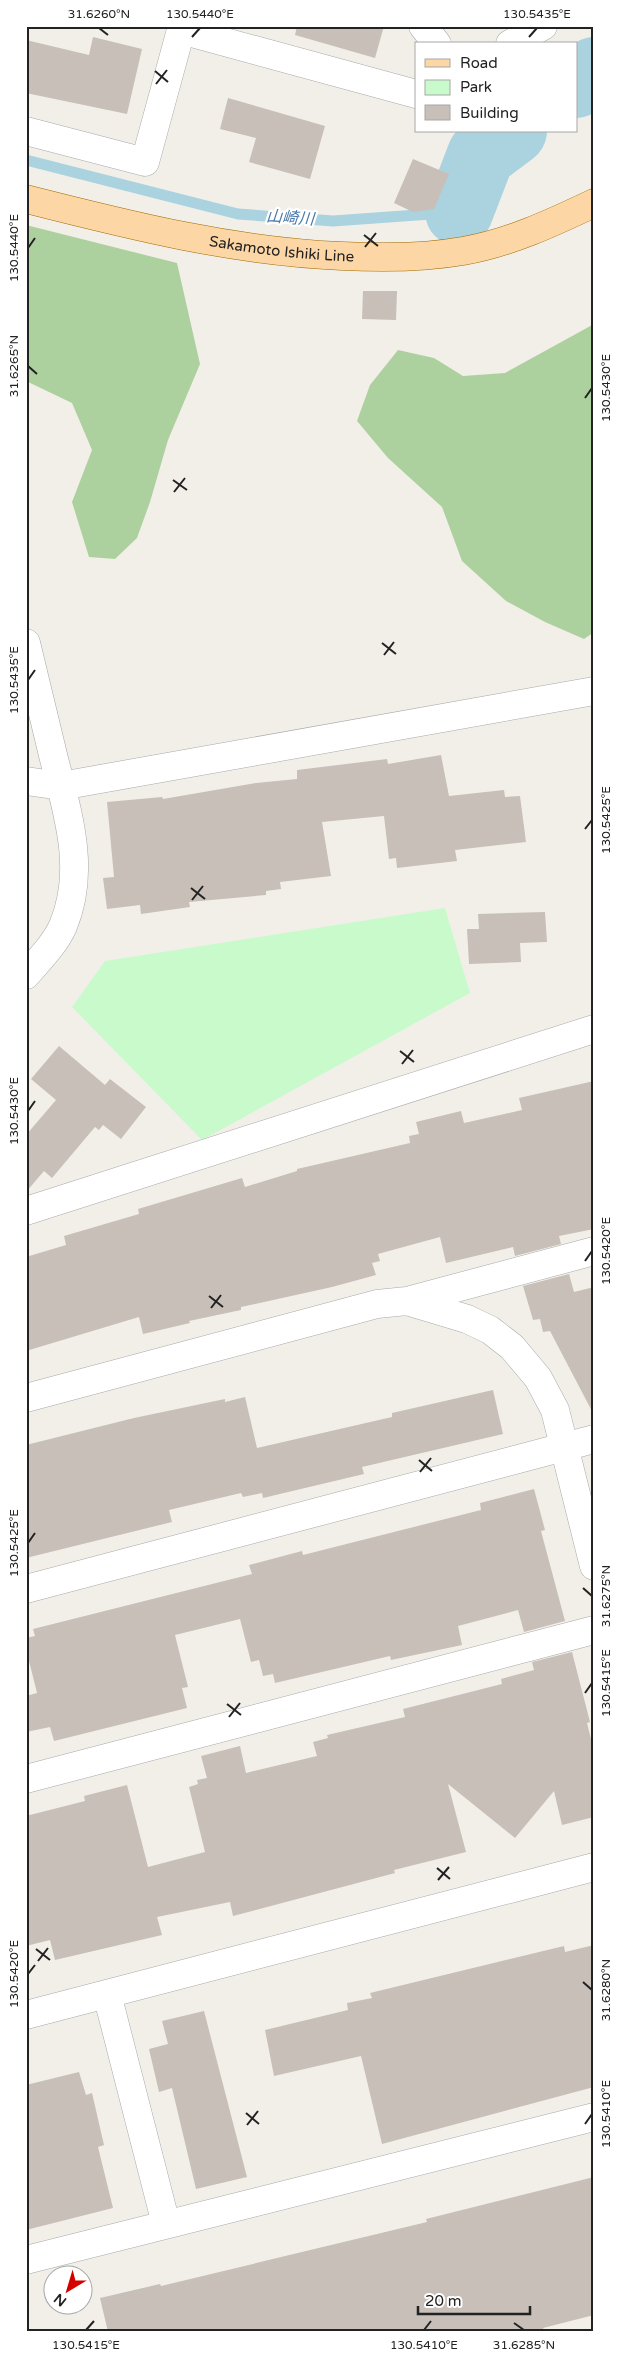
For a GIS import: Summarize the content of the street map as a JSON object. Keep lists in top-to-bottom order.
{
  "streets": {
    "main road": ["Sakamoto Ishiki Line"]
  },
  "water": ["山崎川"],
  "legend": ["Road", "Park", "Building"],
  "scale_bar": "20 m",
  "north": "bottom left",
  "coordinates": [
    "31.6260°N",
    "130.5440°E",
    "130.5435°E",
    "31.6265°N",
    "130.5430°E",
    "130.5425°E",
    "130.5420°E",
    "31.6275°N",
    "130.5415°E",
    "31.6280°N",
    "130.5410°E",
    "31.6285°N"
  ]
}
